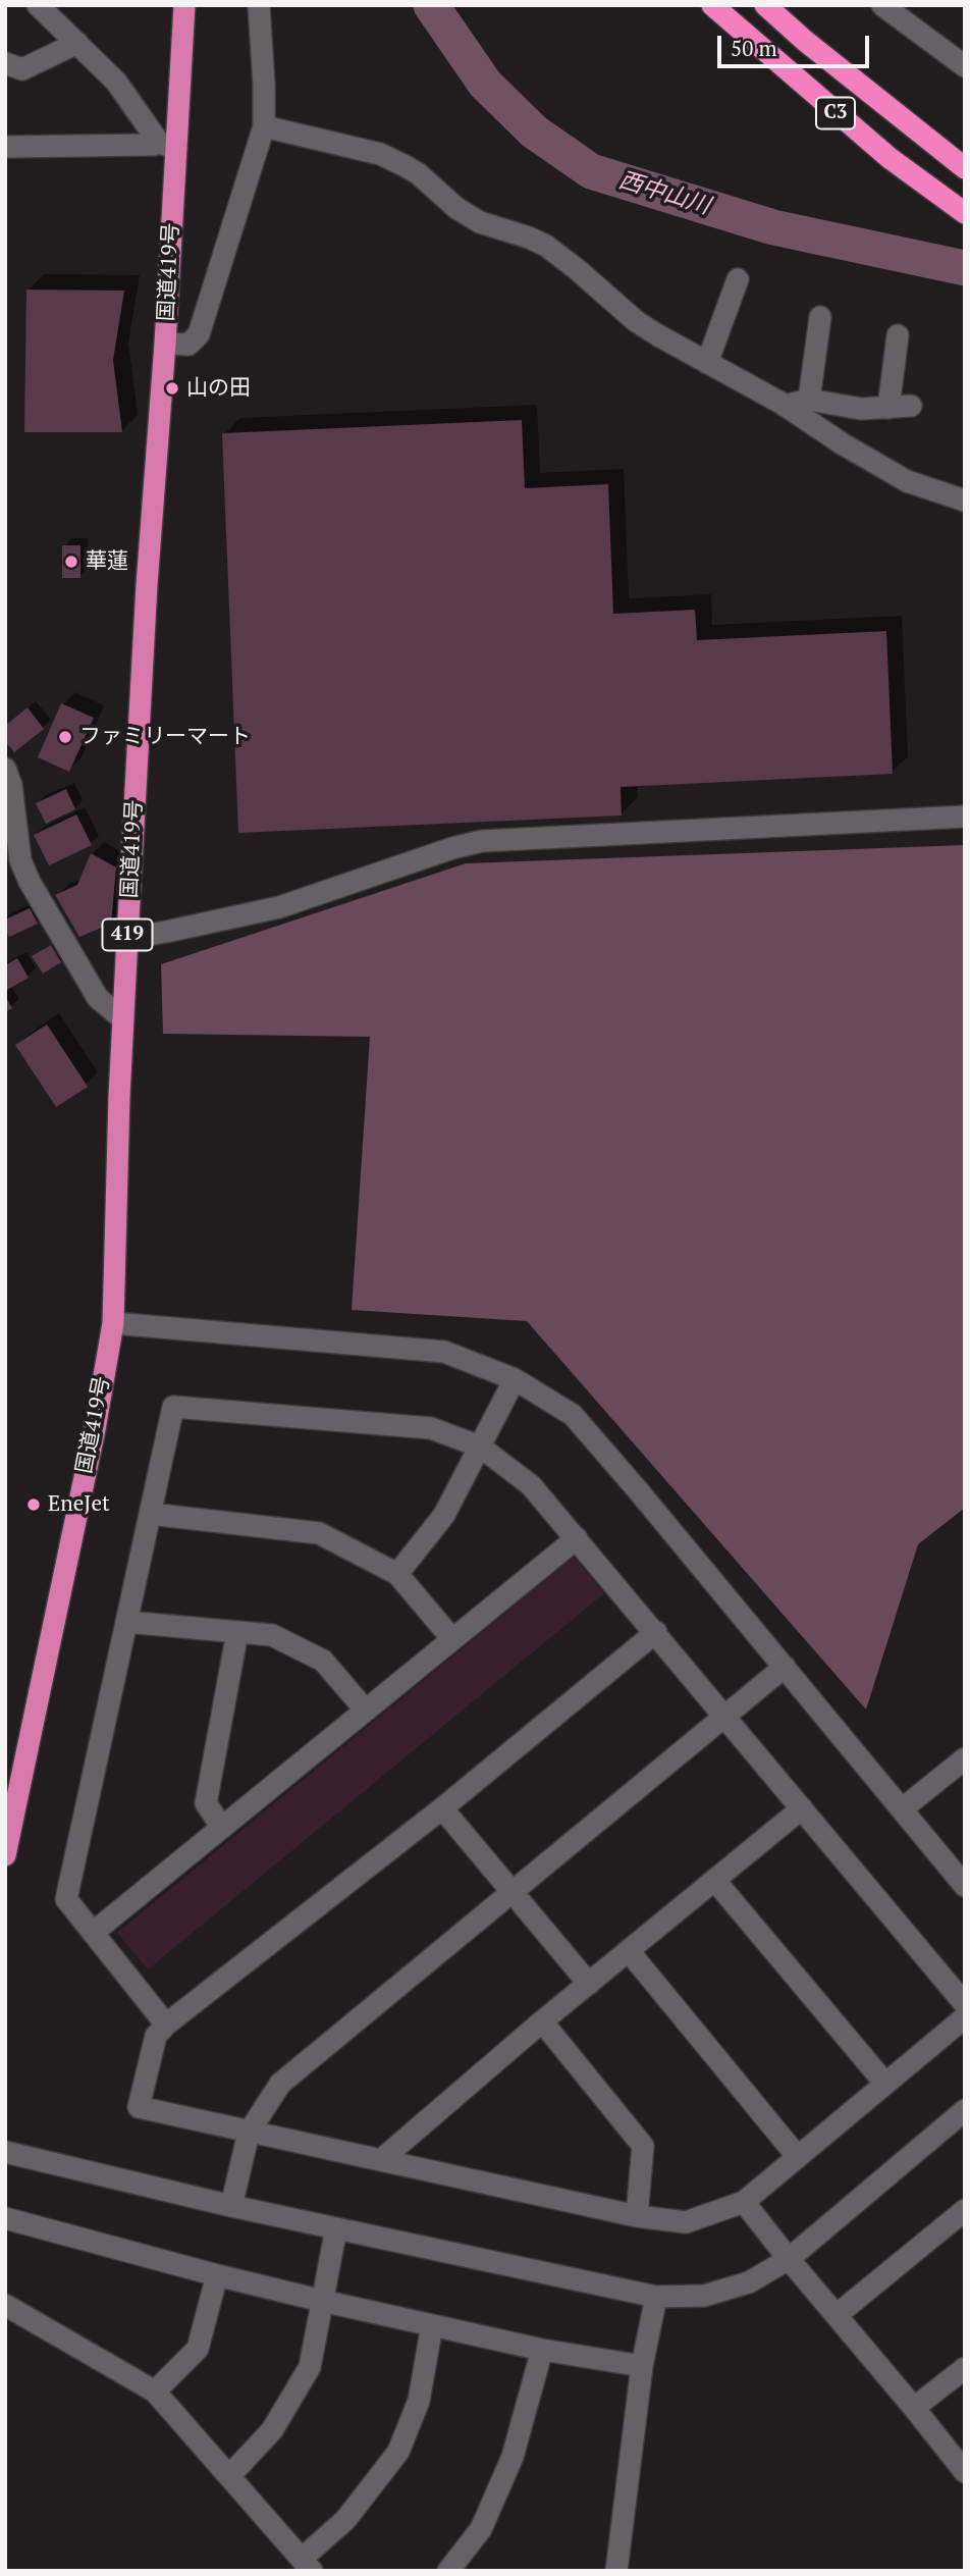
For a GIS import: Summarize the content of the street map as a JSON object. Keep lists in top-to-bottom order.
{
  "streets": {
    "highway": ["C3", "国道419号", "419"]
  },
  "water": ["西中山川"],
  "places": [
    "山の田",
    "華蓮",
    "ファミリーマート",
    "EneJet"
  ],
  "scale_bar": "50 m"
}
